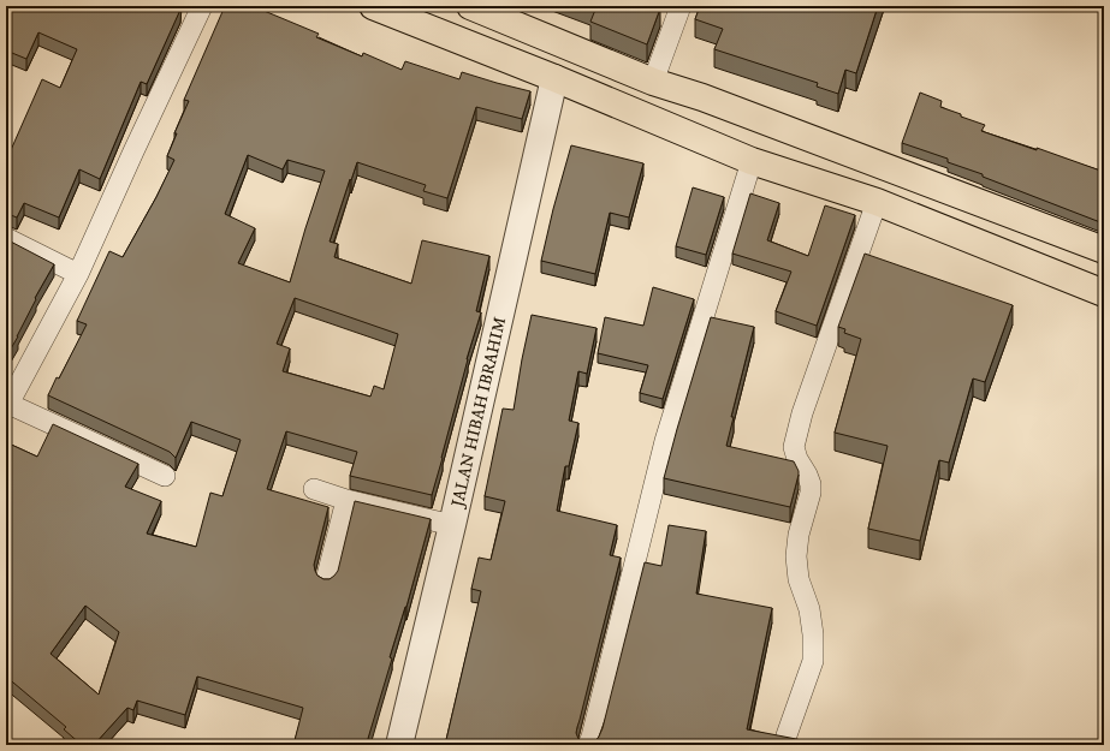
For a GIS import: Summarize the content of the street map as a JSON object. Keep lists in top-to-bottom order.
{
  "streets": {
    "street": ["JALAN HIBAH IBRAHIM"]
  }
}
